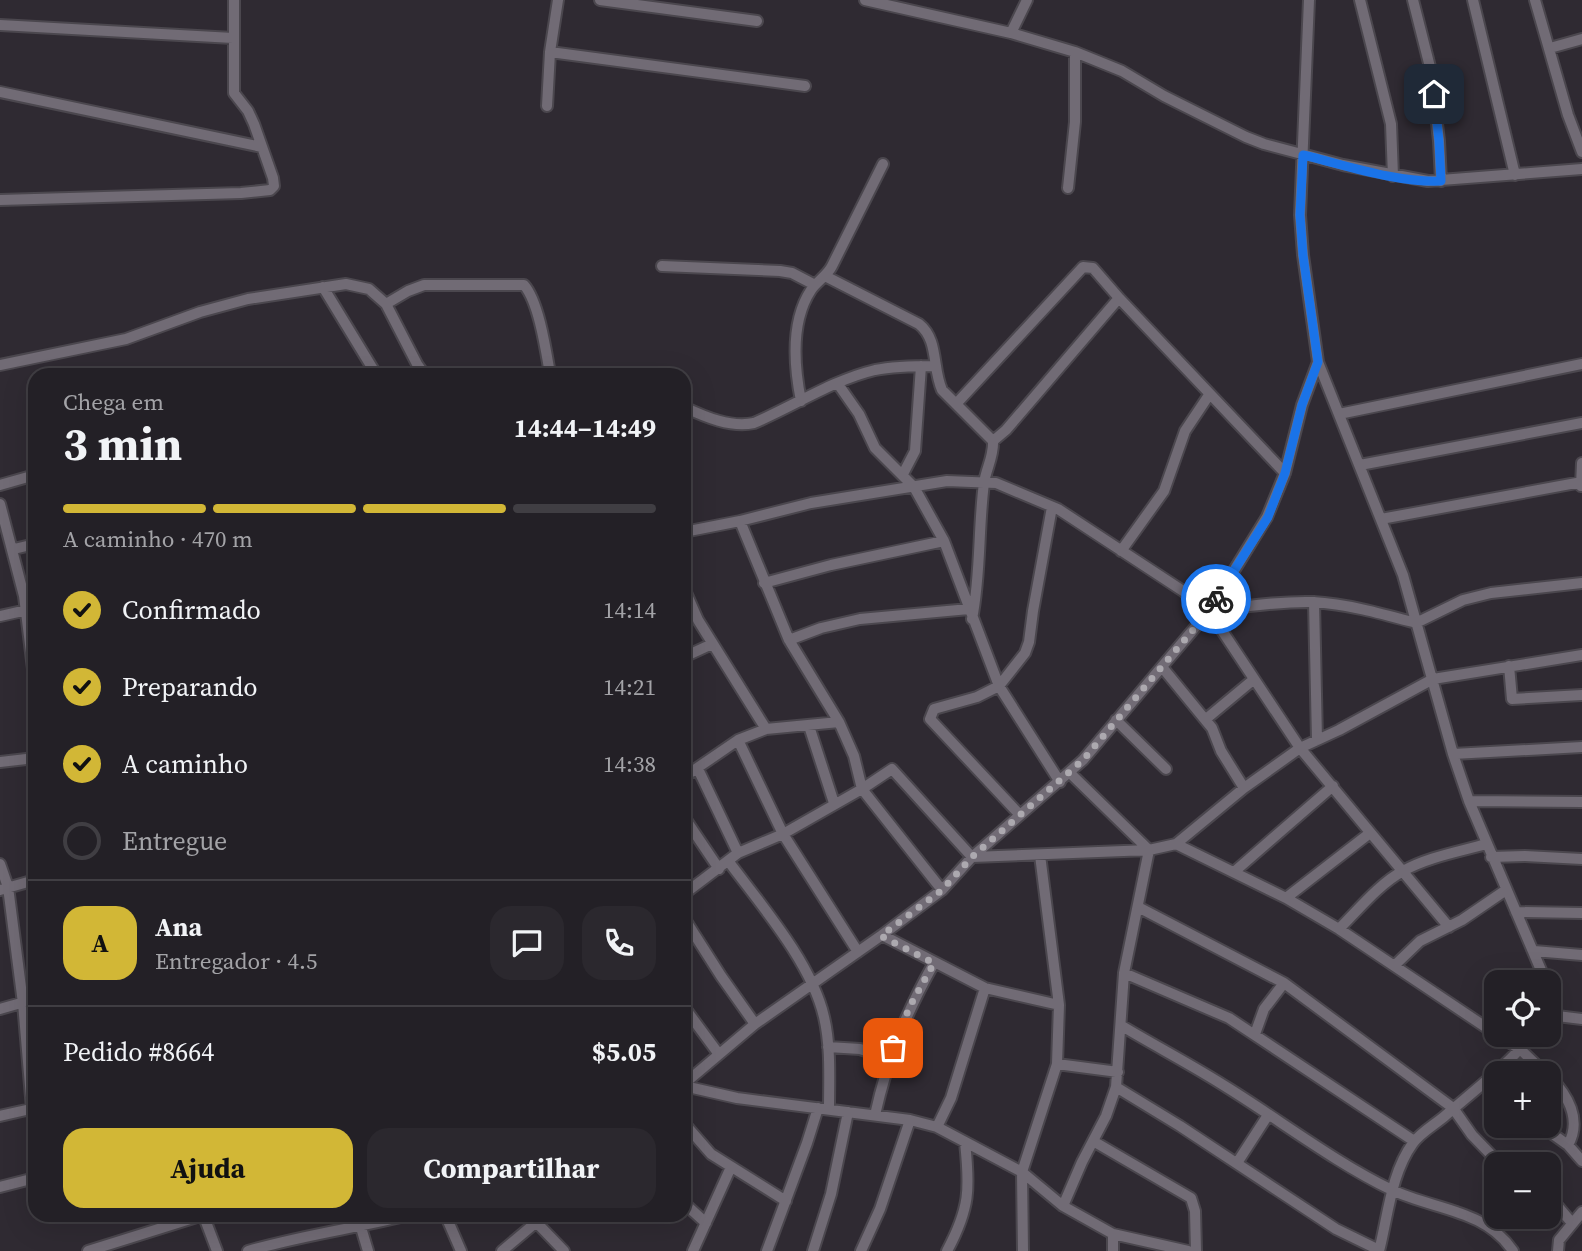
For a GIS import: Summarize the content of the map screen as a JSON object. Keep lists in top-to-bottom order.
{
  "page": {
    "heading": ["3 min", "Chega em", "14:44–14:49"],
    "panel": [
      "Ana",
      "Entregador · 4.5",
      "Pedido #8664",
      "$5.05"
    ],
    "bar": "A caminho · 470 m",
    "list": [
      ["Confirmado", "14:14"],
      ["Preparando", "14:21"],
      ["A caminho", "14:38"],
      "Entregue"
    ],
    "round": "A",
    "map_buttons": ["+", "−"],
    "buttons": ["Ajuda", "Compartilhar"]
  }
}
